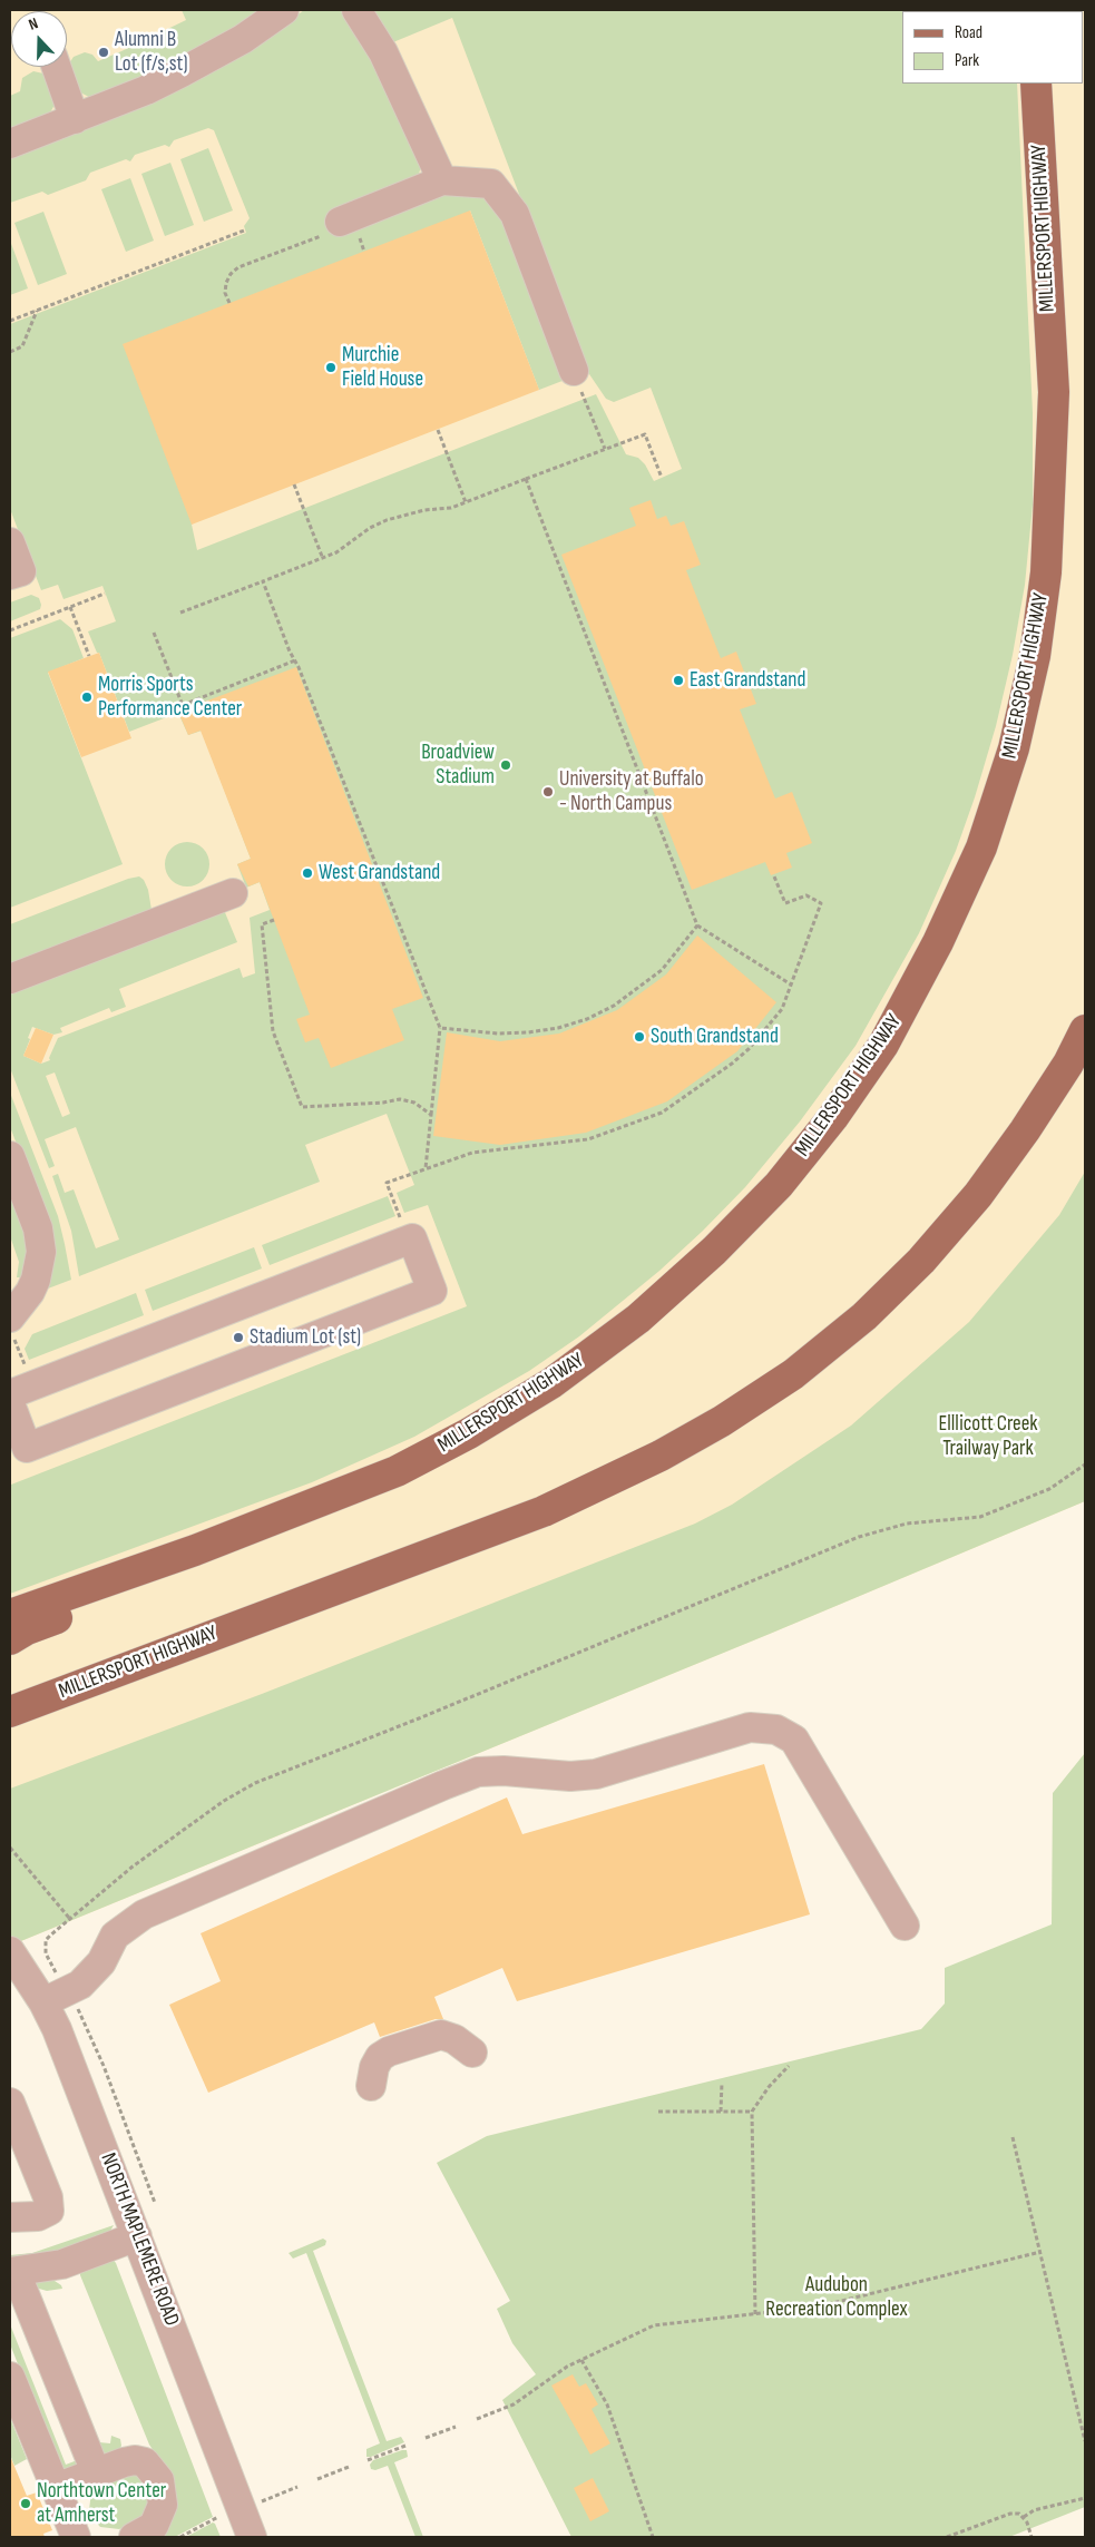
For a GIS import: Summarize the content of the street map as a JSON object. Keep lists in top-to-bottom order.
{
  "streets": {
    "main road": ["MILLERSPORT HIGHWAY"],
    "street": ["NORTH MAPLEMERE ROAD"]
  },
  "parks": ["Elllicott Creek Trailway Park", "Audubon Recreation Complex"],
  "places": [
    "Alumni B Lot (f/s,st)",
    "Murchie Field House",
    "East Grandstand",
    "Morris Sports Performance Center",
    "Broadview Stadium",
    "University at Buffalo - North Campus",
    "West Grandstand",
    "South Grandstand",
    "Stadium Lot (st)",
    "Northtown Center at Amherst"
  ],
  "legend": ["Road", "Park"],
  "north": "top"
}
